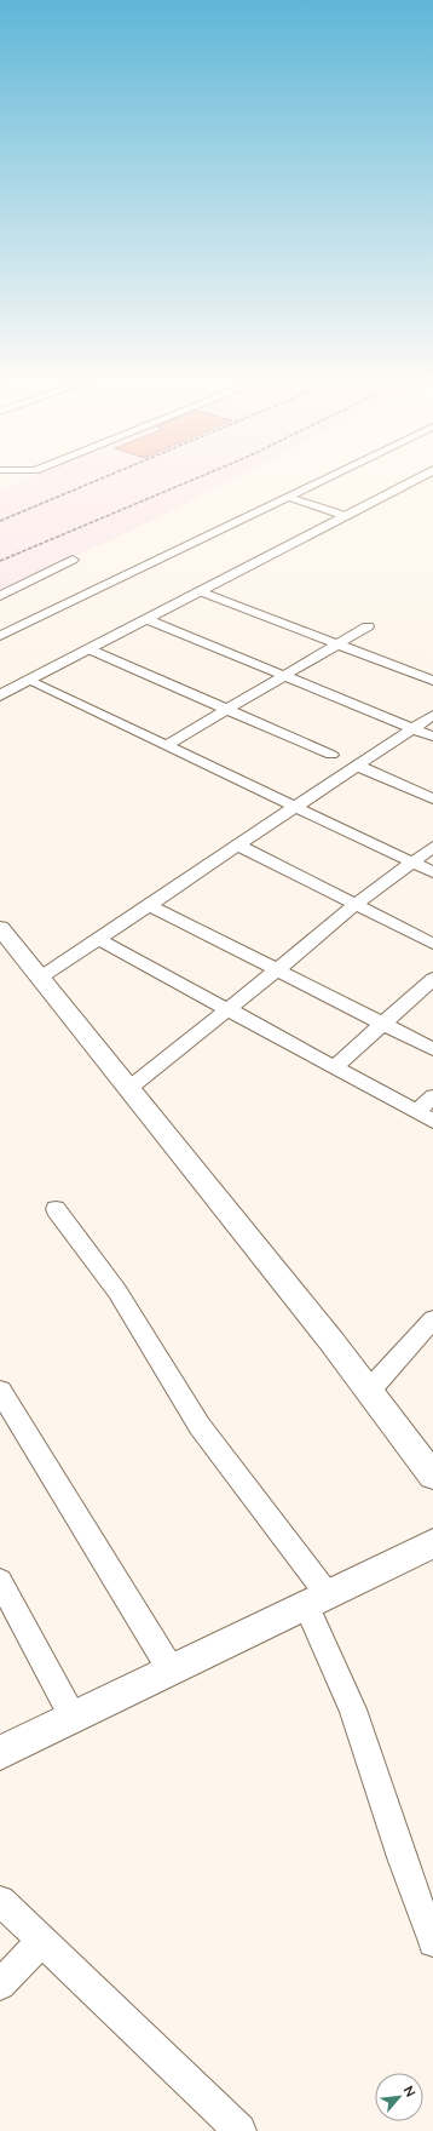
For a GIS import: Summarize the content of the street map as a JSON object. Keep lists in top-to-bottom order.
{
  "north": "top right"
}
